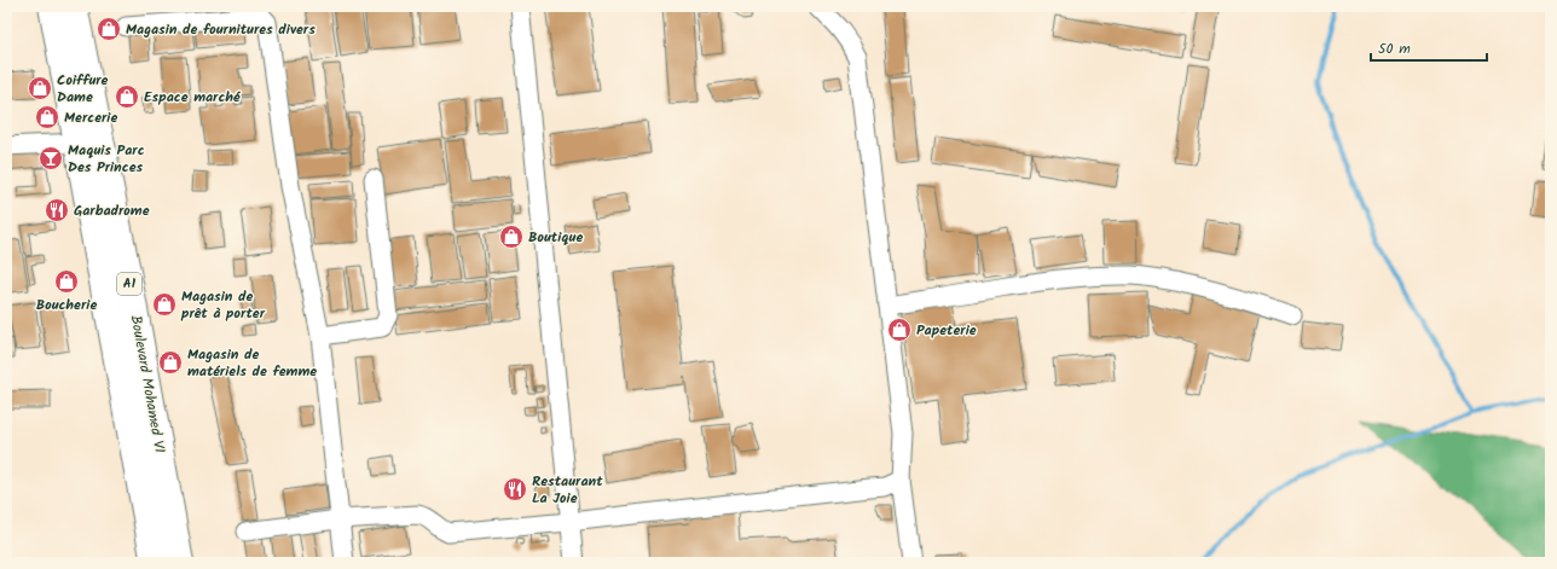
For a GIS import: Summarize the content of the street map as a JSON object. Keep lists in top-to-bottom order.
{
  "streets": {
    "main road": ["A1", "Boulevard Mohamed VI"]
  },
  "places": {
    "shop": [
      "Magasin de fournitures divers",
      "Coiffure Dame",
      "Espace marché",
      "Mercerie",
      "Boutique",
      "Boucherie",
      "Magasin de prêt à porter",
      "Papeterie",
      "Magasin de matériels de femme"
    ],
    "bar": ["Maquis Parc Des Princes"],
    "restaurant": ["Garbadrome", "Restaurant La Joie"]
  },
  "scale_bar": "50 m"
}
